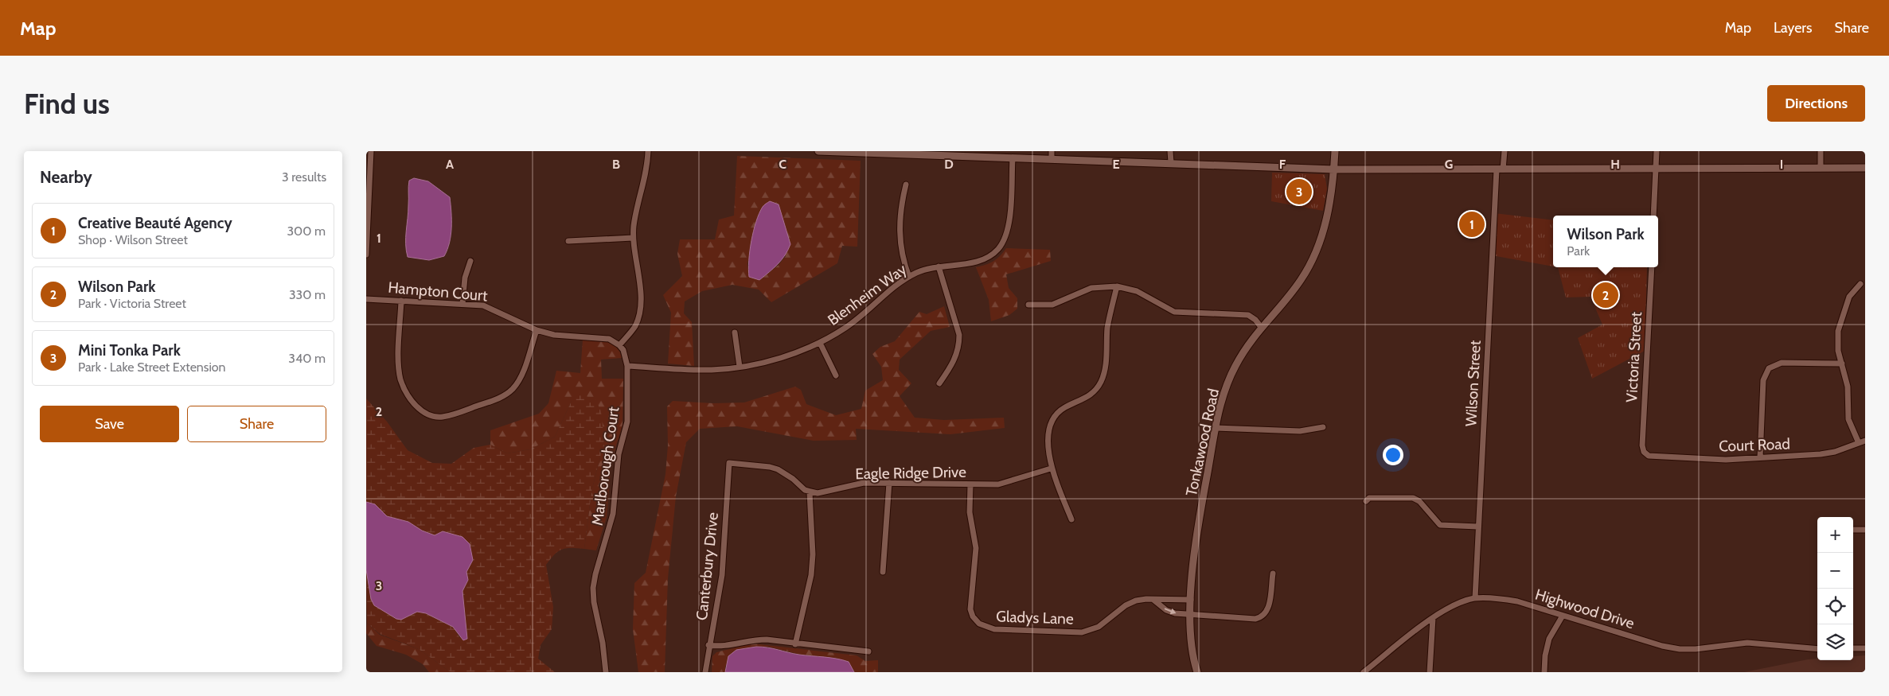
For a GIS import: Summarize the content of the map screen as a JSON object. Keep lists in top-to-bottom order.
{
  "streets": {
    "street": [
      "Hampton Court",
      "Blenheim Way",
      "Victoria Street",
      "Wilson Street",
      "Tonkawood Road",
      "Court Road",
      "Marlborough Court",
      "Eagle Ridge Drive",
      "Canterbury Drive",
      "Highwood Drive",
      "Gladys Lane"
    ]
  },
  "crossings": [
    ["Hampton Court", "Marlborough Court"],
    ["Blenheim Way", "Marlborough Court"],
    ["Victoria Street", "Court Road"],
    ["Wilson Street", "Highwood Drive"],
    ["Tonkawood Road", "Gladys Lane"],
    ["Eagle Ridge Drive", "Canterbury Drive"],
    ["Eagle Ridge Drive", "Gladys Lane"]
  ],
  "page": {
    "header": "Map",
    "nav": ["Map", "Layers", "Share"],
    "buttons": [
      "Directions",
      ["Save", "Share"]
    ],
    "title": "Find us",
    "heading": ["Nearby", "3 results"],
    "pins": ["3", "1", "2"],
    "list": [
      {
        "mark": "1",
        "name": "Creative Beauté Agency",
        "note": "Shop · Wilson Street",
        "value": "300 m"
      },
      {
        "mark": "2",
        "name": "Wilson Park",
        "note": "Park · Victoria Street",
        "value": "330 m"
      },
      {
        "mark": "3",
        "name": "Mini Tonka Park",
        "note": "Park · Lake Street Extension",
        "value": "340 m"
      }
    ],
    "popup": ["Wilson Park", "Park"],
    "map_buttons": ["+", "−"]
  },
  "grid": {
    "columns": [
      "A",
      "B",
      "C",
      "D",
      "E",
      "F",
      "G",
      "H",
      "I"
    ],
    "rows": ["1", "2", "3"]
  }
}
